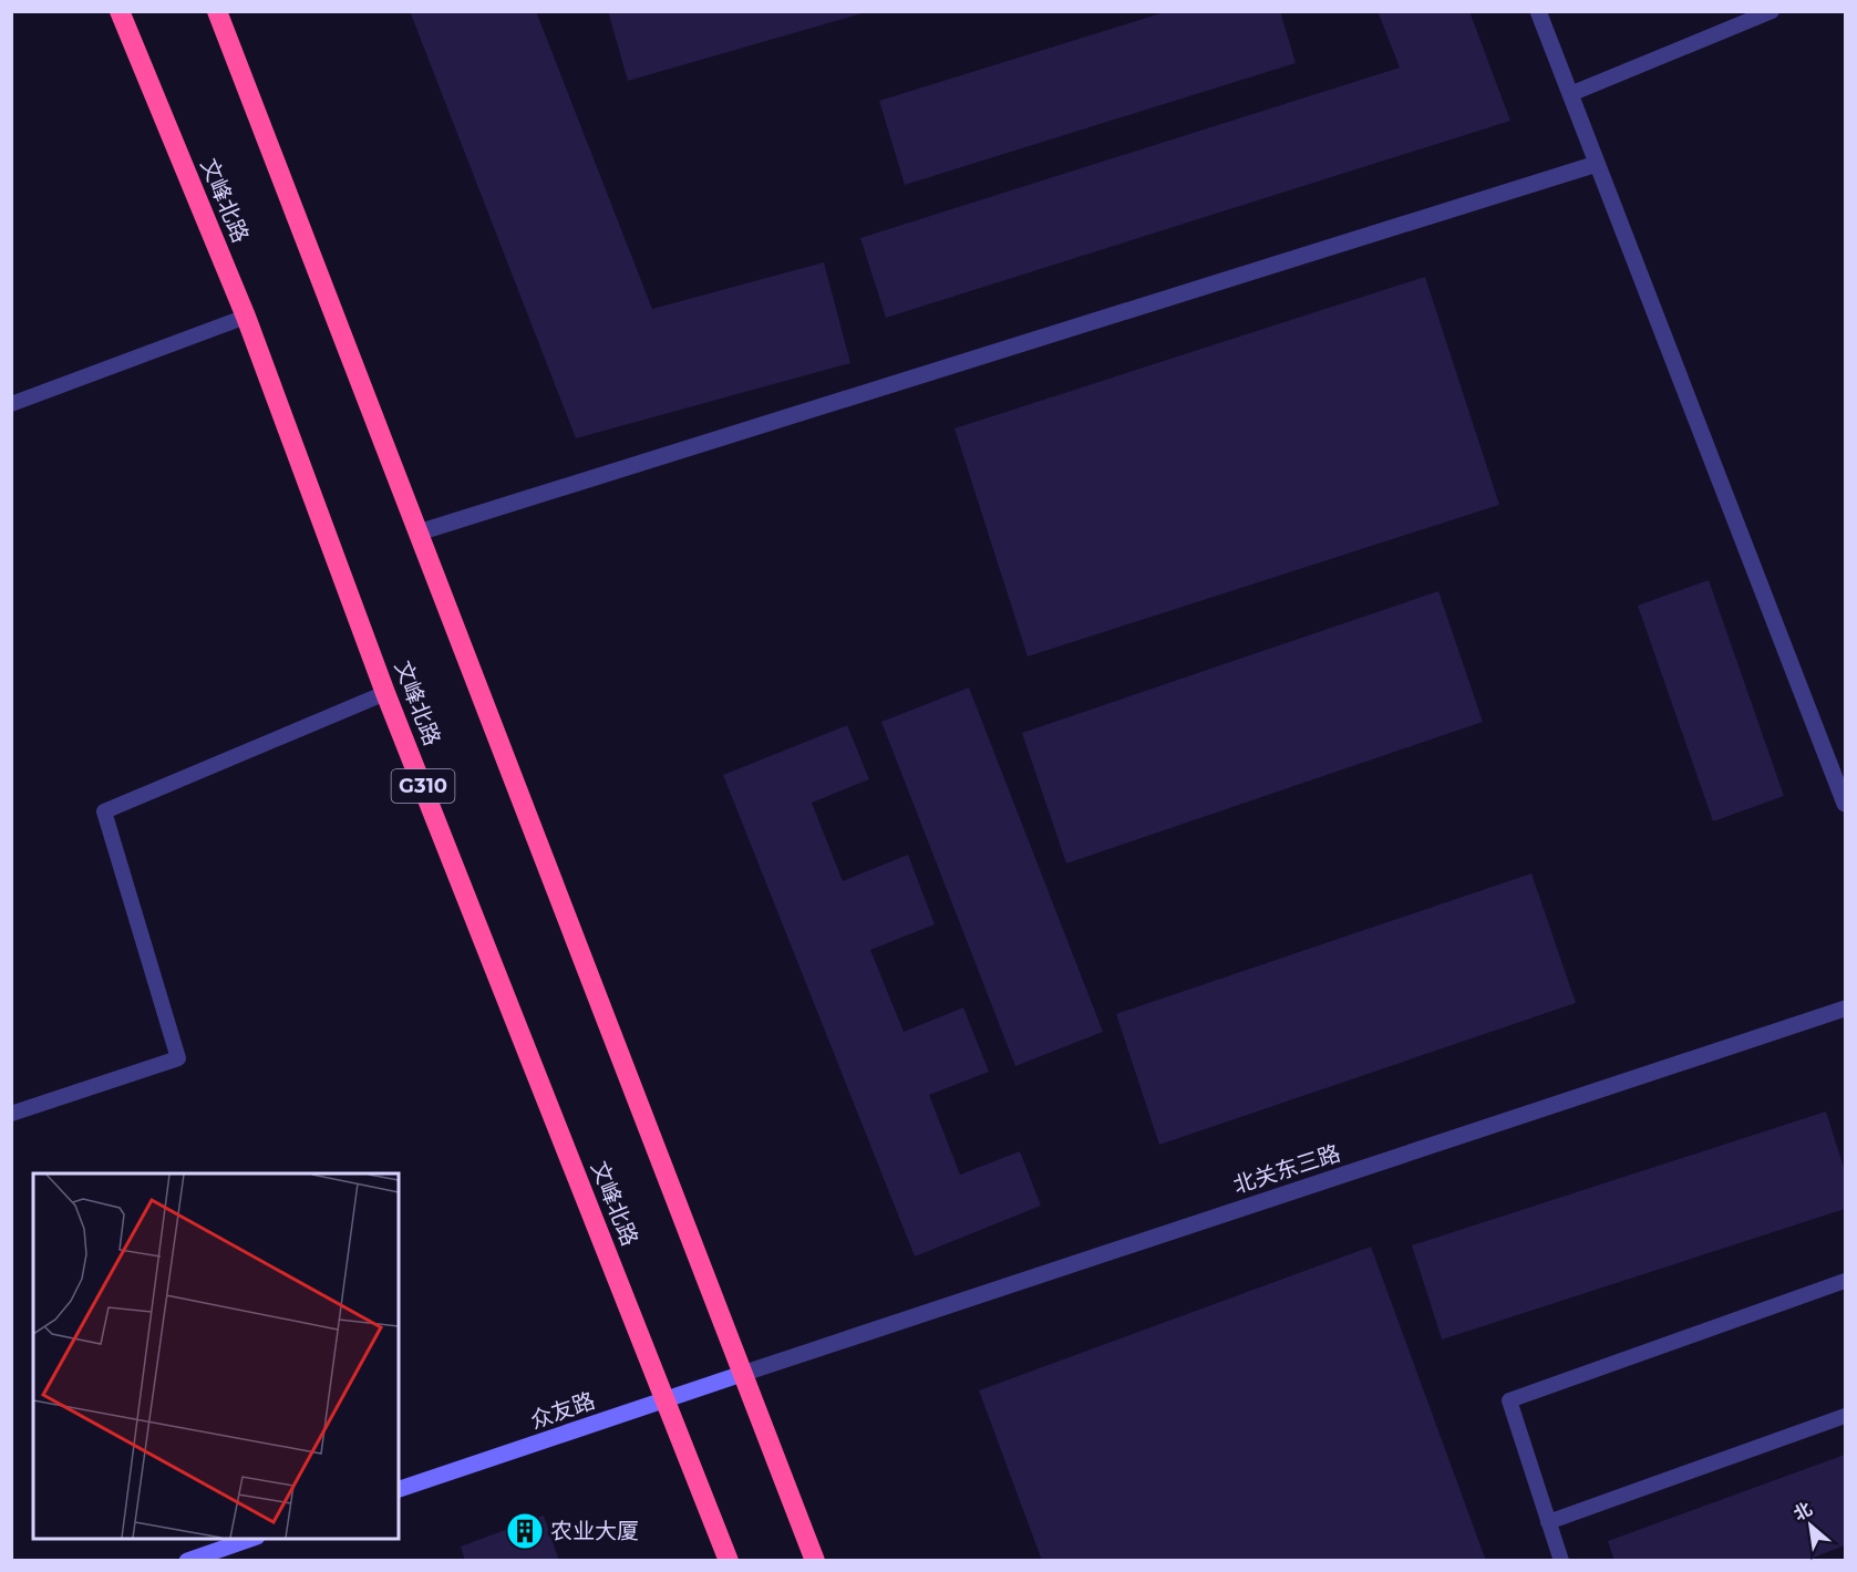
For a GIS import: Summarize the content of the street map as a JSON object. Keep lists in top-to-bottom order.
{
  "streets": {
    "highway": ["文峰北路", "G310"],
    "street": ["北关东三路", "众友路"]
  },
  "crossings": [
    ["文峰北路", "众友路"],
    ["北关东三路", "众友路"]
  ],
  "places": {
    "building": ["农业大厦"]
  },
  "north": "top left"
}
